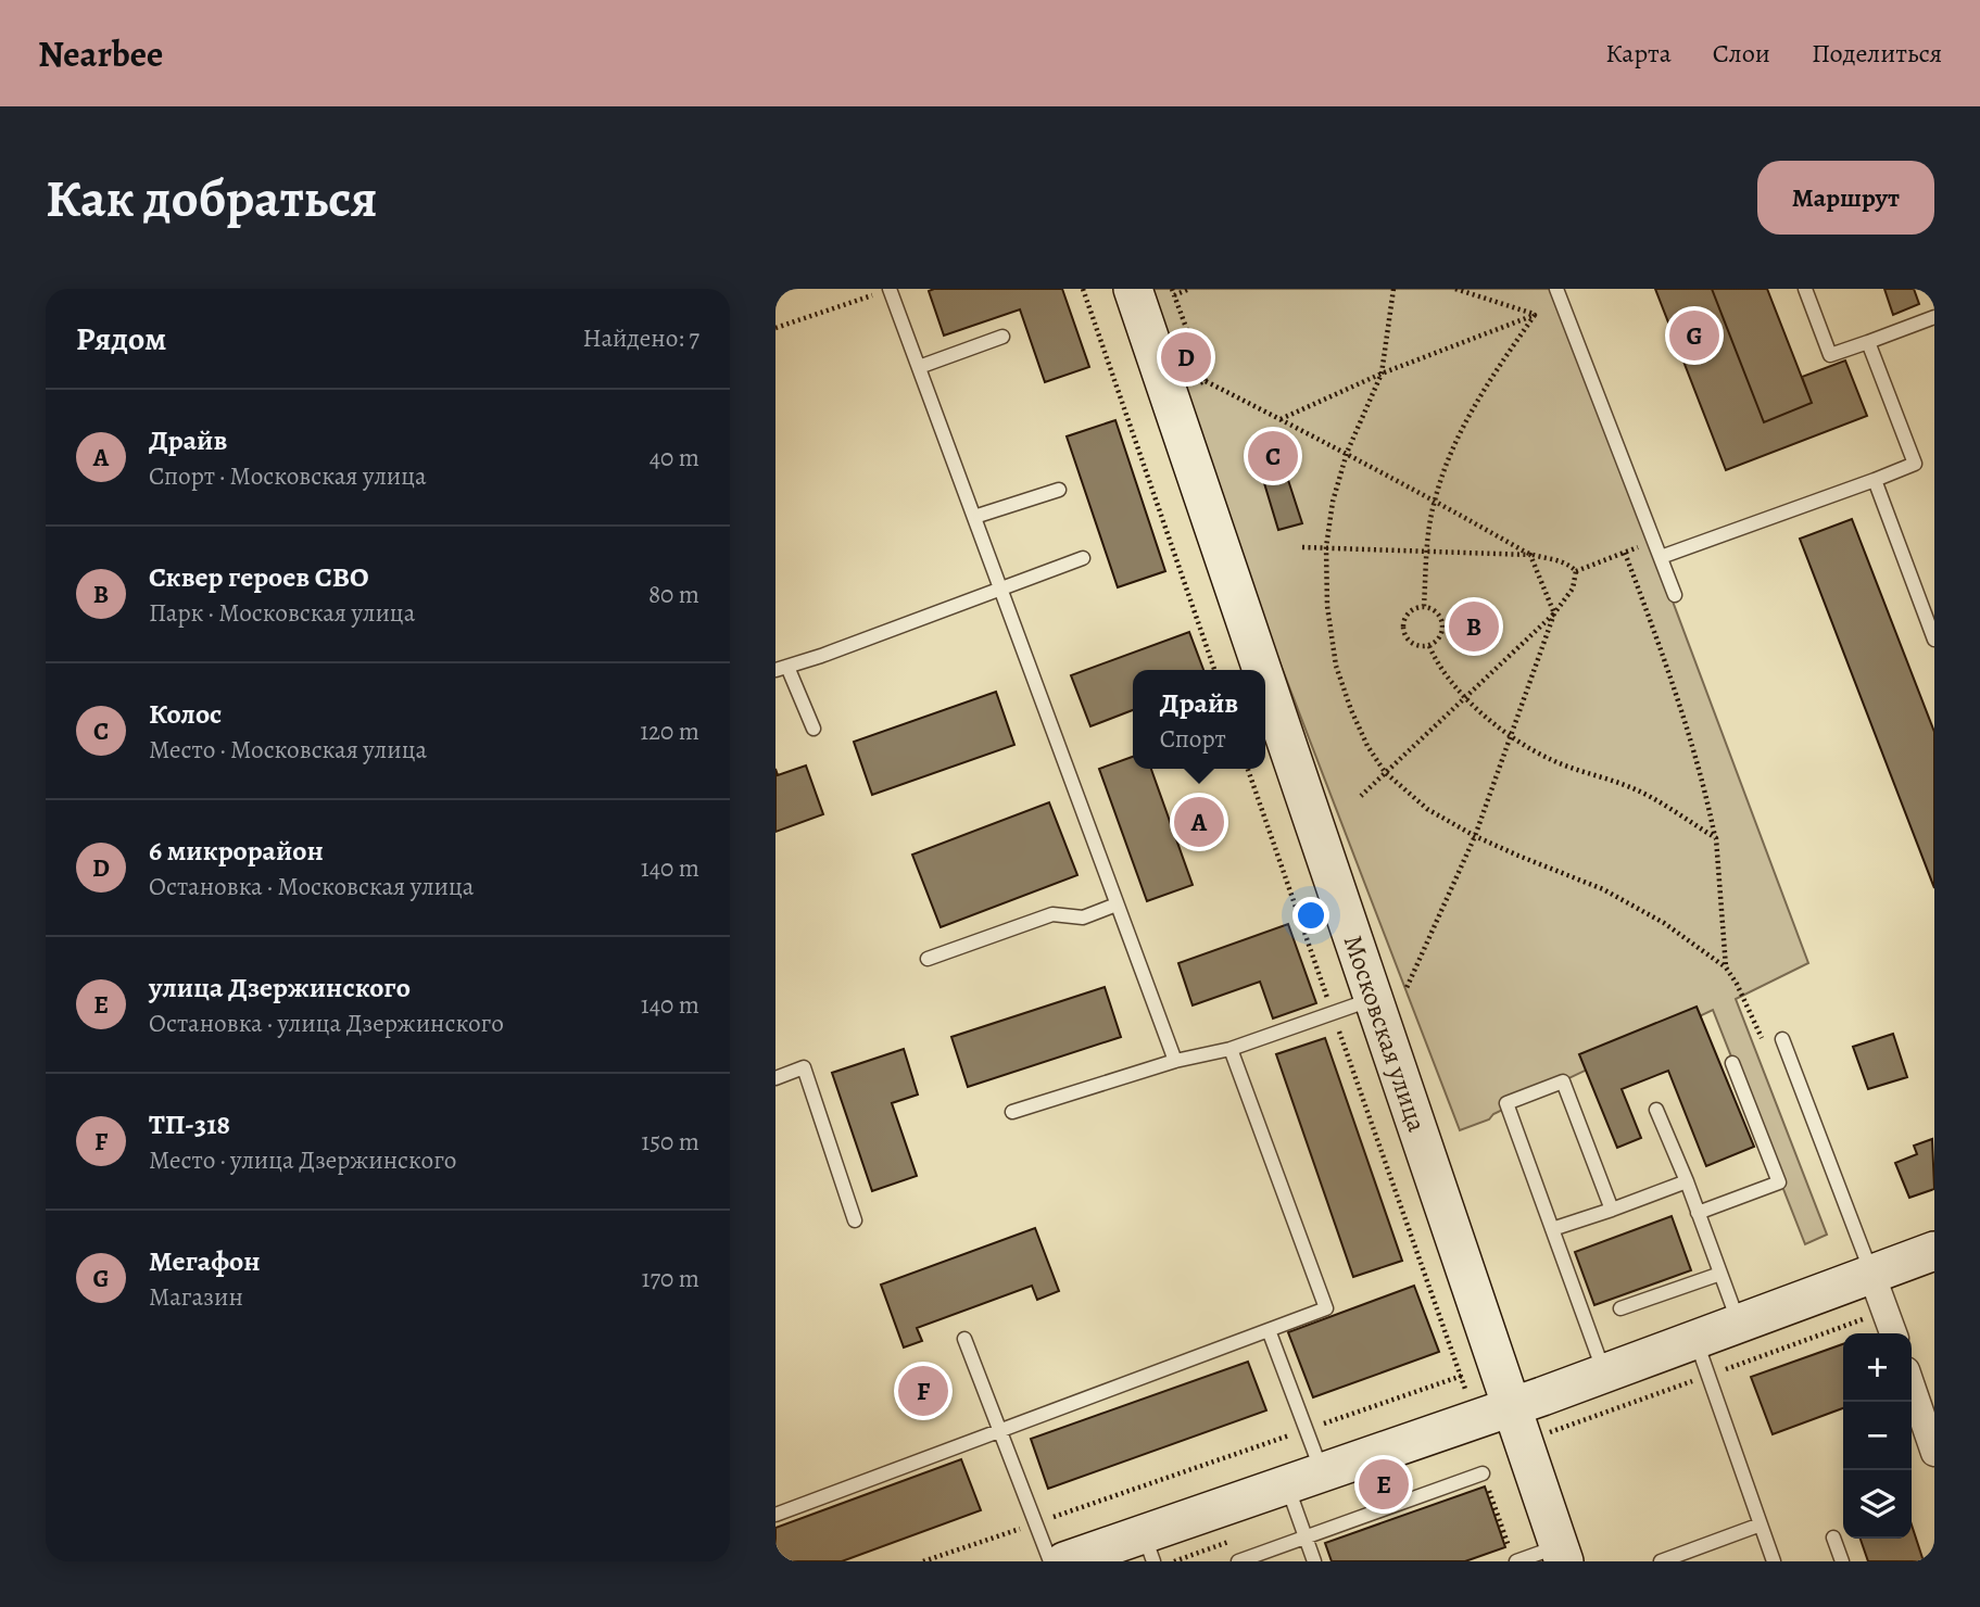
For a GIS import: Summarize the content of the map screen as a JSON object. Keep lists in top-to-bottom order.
{
  "streets": {
    "street": ["Московская улица"]
  },
  "page": {
    "header": "Nearbee",
    "nav": ["Карта", "Слои", "Поделиться"],
    "buttons": "Маршрут",
    "title": "Как добраться",
    "heading": ["Рядом", "Найдено: 7"],
    "pins": [
      "G",
      "D",
      "C",
      "B",
      "A",
      "F",
      "E"
    ],
    "list": [
      {
        "mark": "A",
        "name": "Драйв",
        "note": "Спорт · Московская улица",
        "value": "40 m"
      },
      {
        "mark": "B",
        "name": "Сквер героев СВО",
        "note": "Парк · Московская улица",
        "value": "80 m"
      },
      {
        "mark": "C",
        "name": "Колос",
        "note": "Место · Московская улица",
        "value": "120 m"
      },
      {
        "mark": "D",
        "name": "6 микрорайон",
        "note": "Остановка · Московская улица",
        "value": "140 m"
      },
      {
        "mark": "E",
        "name": "улица Дзержинского",
        "note": "Остановка · улица Дзержинского",
        "value": "140 m"
      },
      {
        "mark": "F",
        "name": "ТП-318",
        "note": "Место · улица Дзержинского",
        "value": "150 m"
      },
      {
        "mark": "G",
        "name": "Мегафон",
        "note": "Магазин",
        "value": "170 m"
      }
    ],
    "popup": ["Драйв", "Спорт"],
    "map_buttons": ["+", "−"]
  }
}
